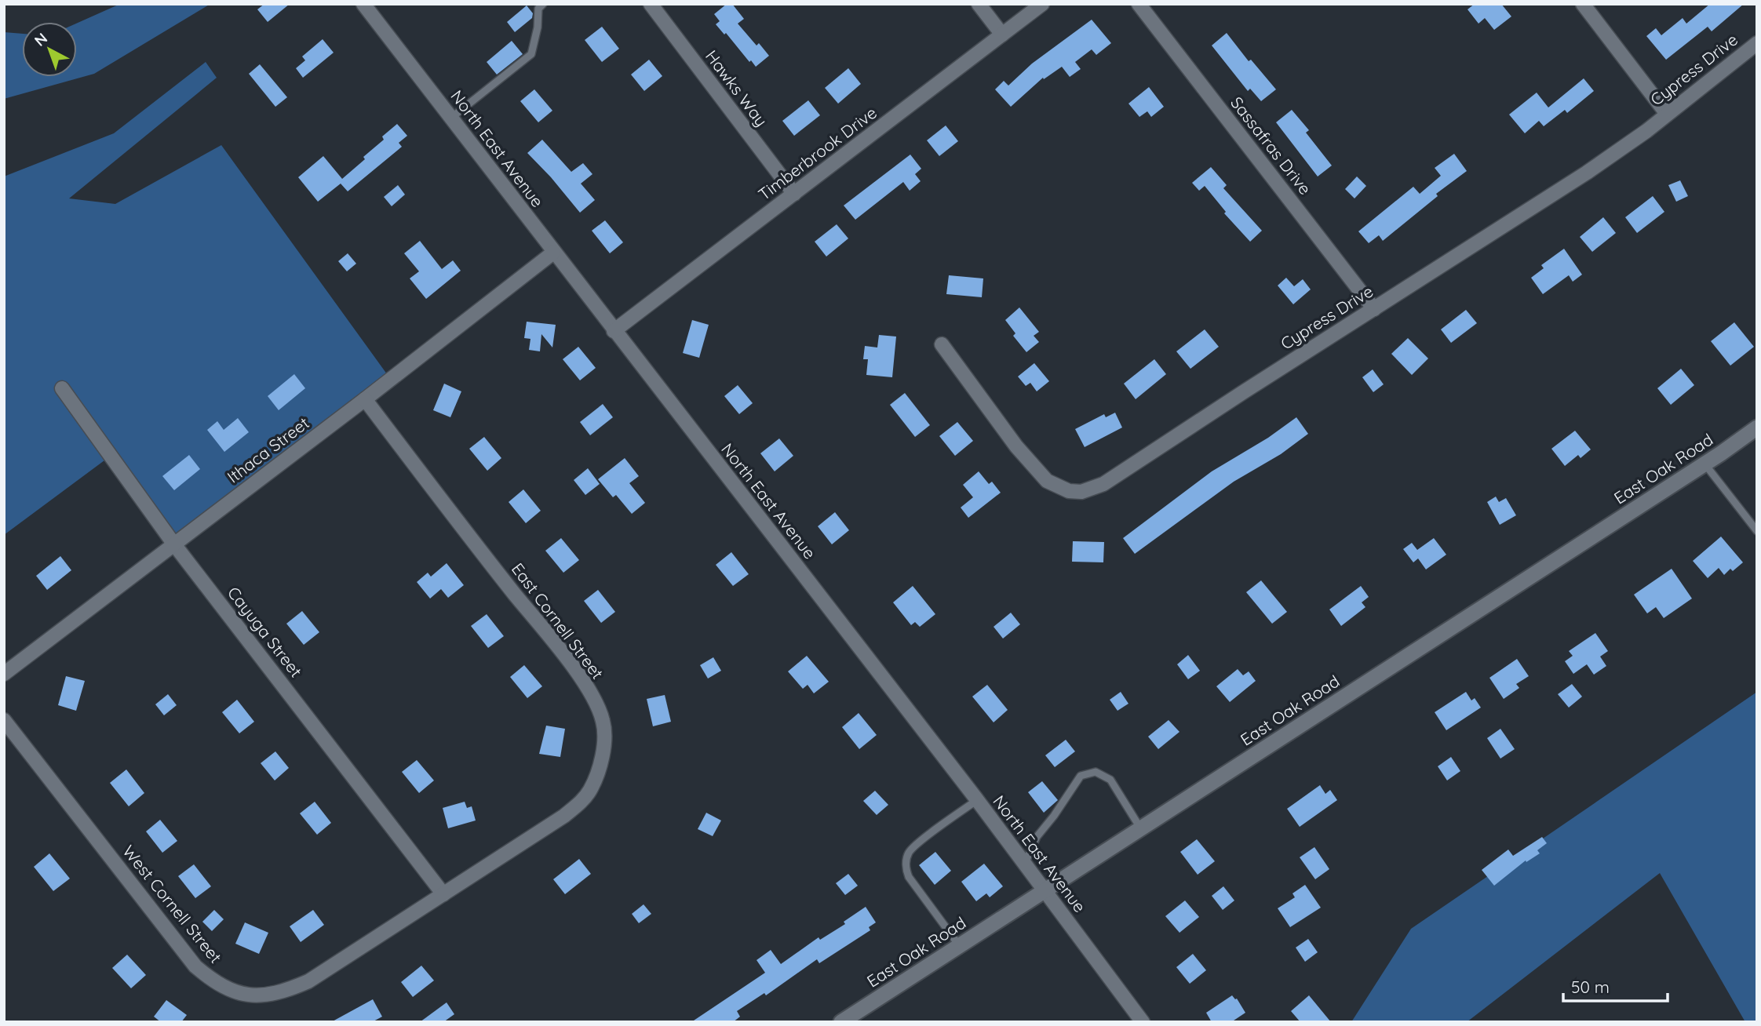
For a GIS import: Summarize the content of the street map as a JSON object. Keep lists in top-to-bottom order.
{
  "streets": {
    "street": [
      "Cypress Drive",
      "Hawks Way",
      "Sassafras Drive",
      "North East Avenue",
      "Timberbrook Drive",
      "Ithaca Street",
      "East Oak Road",
      "East Cornell Street",
      "Cayuga Street",
      "West Cornell Street"
    ]
  },
  "crossings": [
    ["Cypress Drive", "Sassafras Drive"],
    ["Hawks Way", "Timberbrook Drive"],
    ["North East Avenue", "Timberbrook Drive"],
    ["North East Avenue", "Ithaca Street"],
    ["North East Avenue", "East Oak Road"],
    ["Ithaca Street", "East Cornell Street"],
    ["Ithaca Street", "Cayuga Street"],
    ["East Cornell Street", "Cayuga Street"],
    ["East Cornell Street", "West Cornell Street"],
    ["Cayuga Street", "West Cornell Street"]
  ],
  "scale_bar": "50 m",
  "north": "top left"
}
